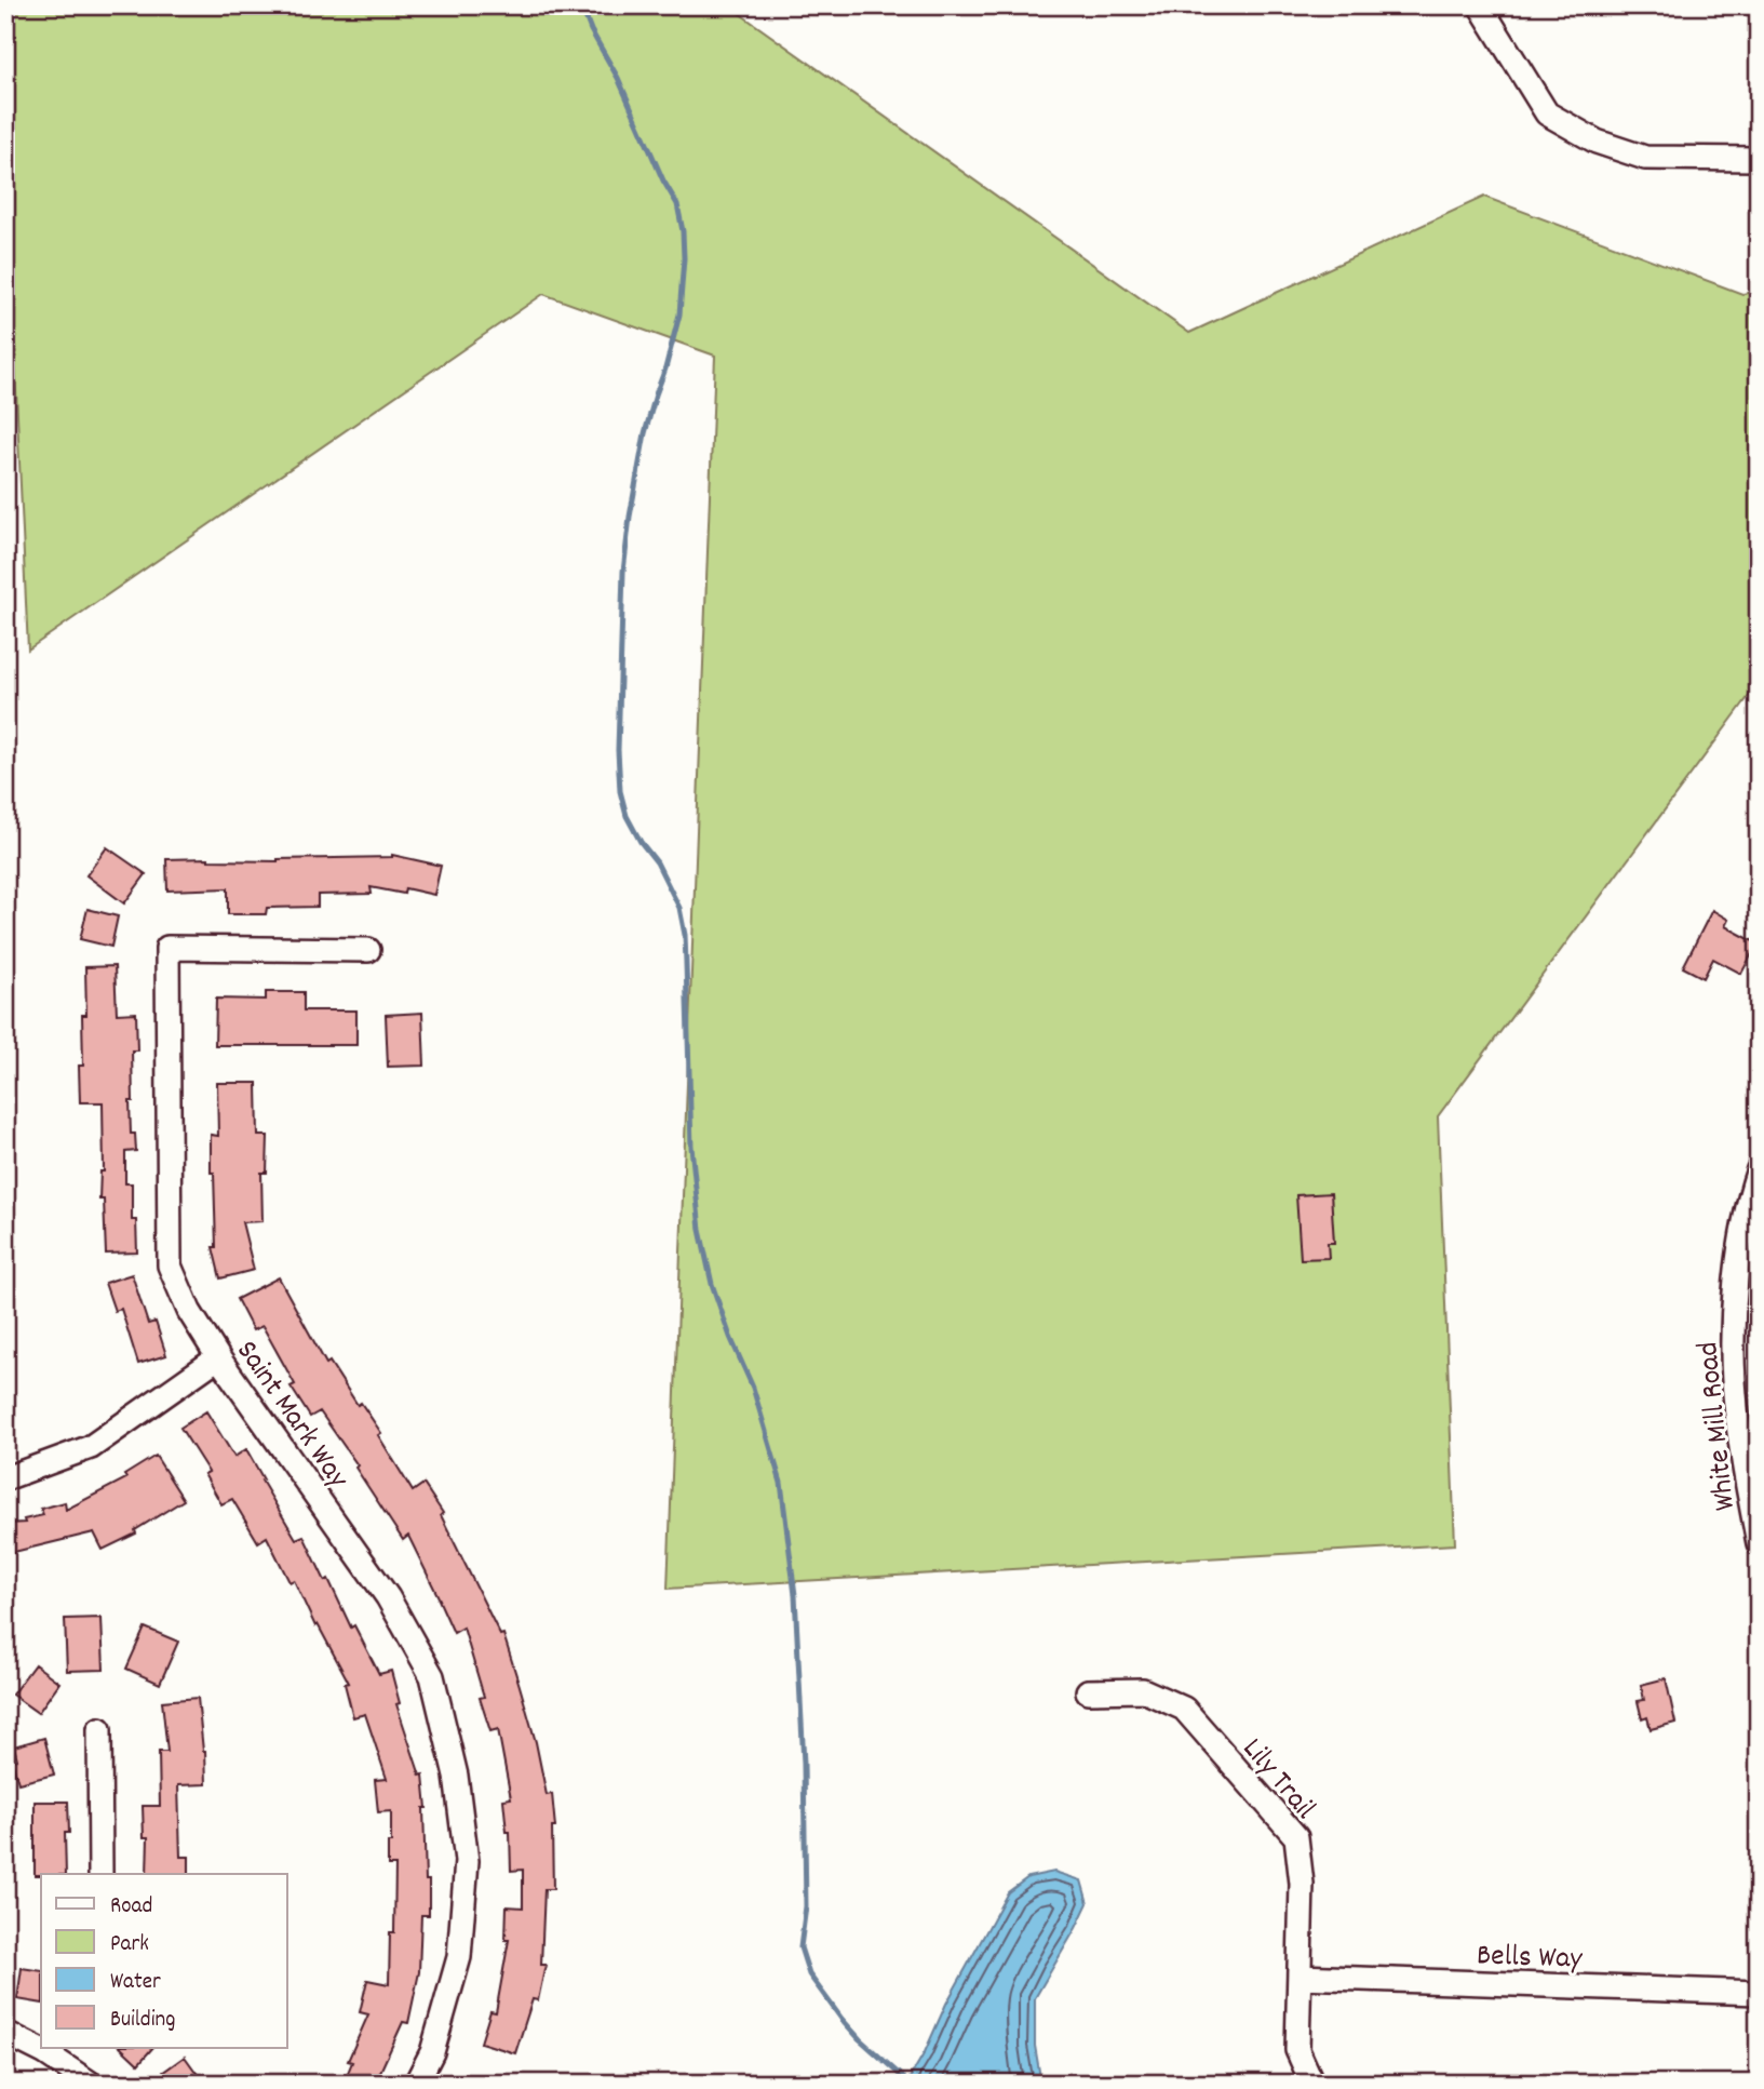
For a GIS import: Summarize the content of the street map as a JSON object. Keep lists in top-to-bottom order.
{
  "streets": {
    "street": [
      "Saint Mark Way",
      "White Mill Road",
      "Lily Trail",
      "Bells Way"
    ]
  },
  "crossings": [
    ["Lily Trail", "Bells Way"]
  ],
  "legend": [
    "Road",
    "Park",
    "Water",
    "Building"
  ]
}
